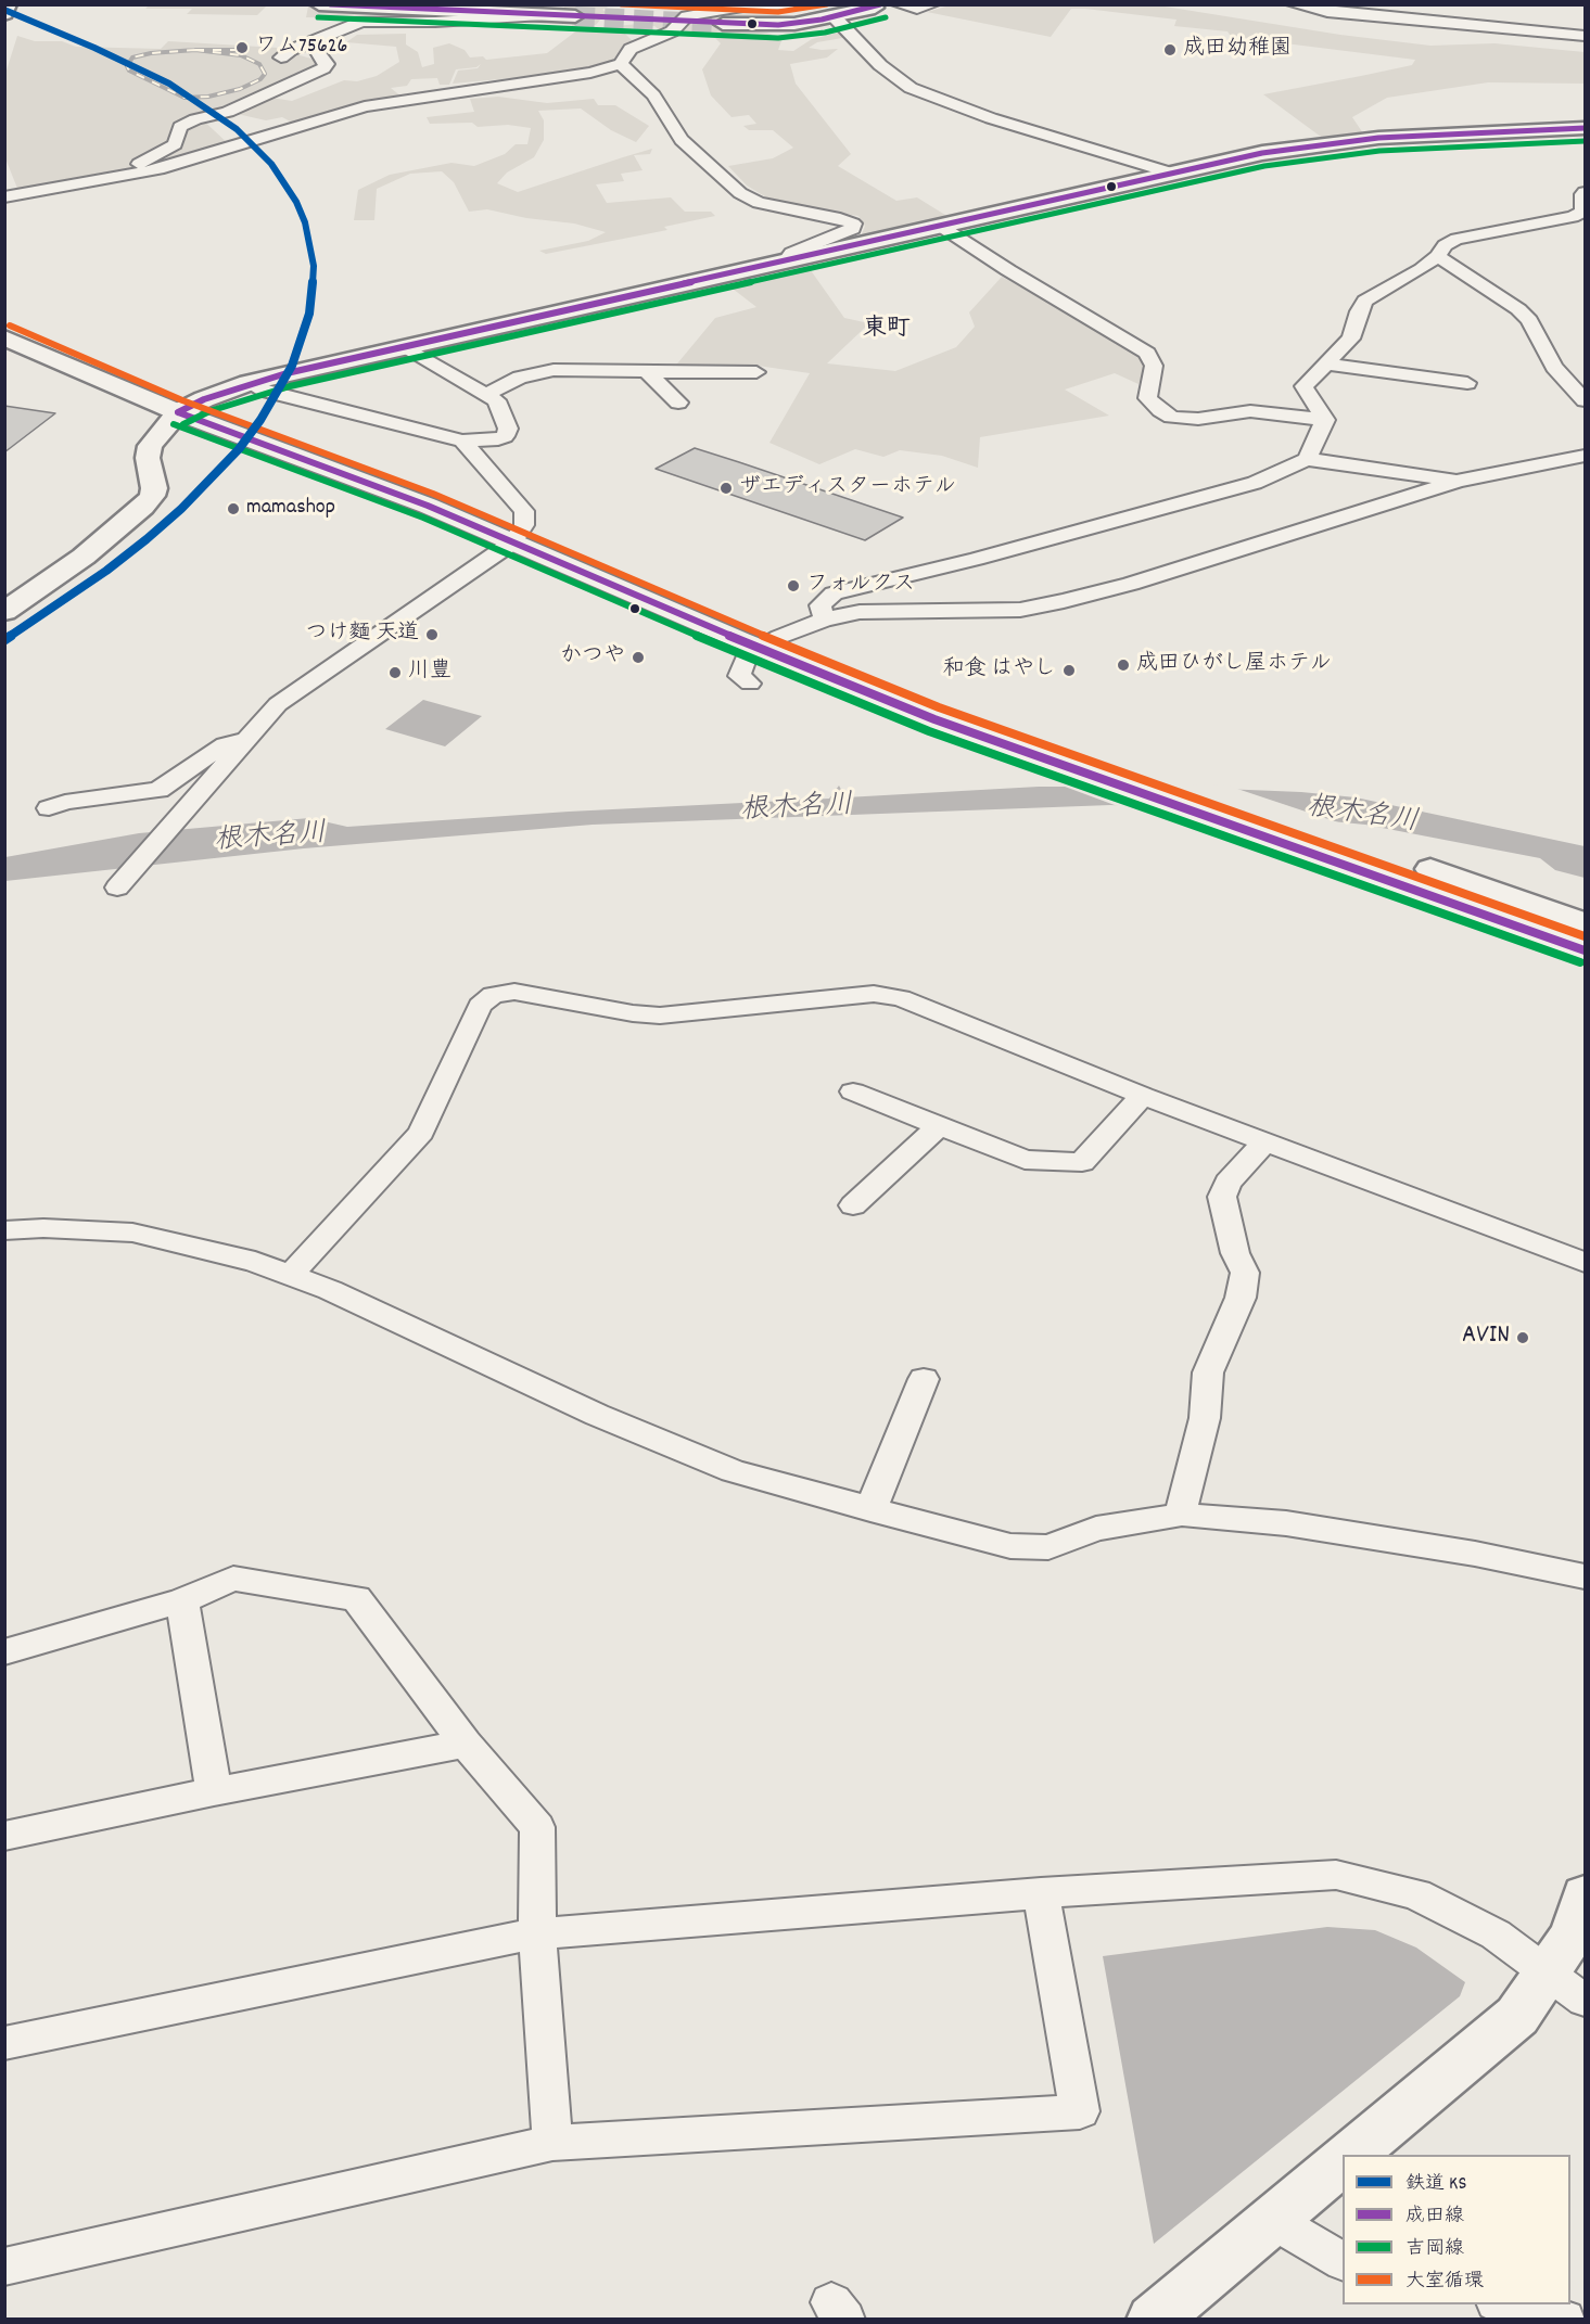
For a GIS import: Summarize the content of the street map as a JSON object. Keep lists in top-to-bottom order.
{
  "districts": ["東町"],
  "water": ["根木名川"],
  "places": [
    "ワム75626",
    "成田幼稚園",
    "ザエディスターホテル",
    "mamashop",
    "フォルクス",
    "つけ麵 天道",
    "かつや",
    "成田ひがし屋ホテル",
    "和食 はやし",
    "川豊",
    "AVIN"
  ],
  "lines": [
    "transit line 成田線",
    "transit line 大室循環",
    "rail line KS",
    "transit line 吉岡線"
  ],
  "legend": [
    "鉄道 KS",
    "成田線",
    "吉岡線",
    "大室循環"
  ]
}
